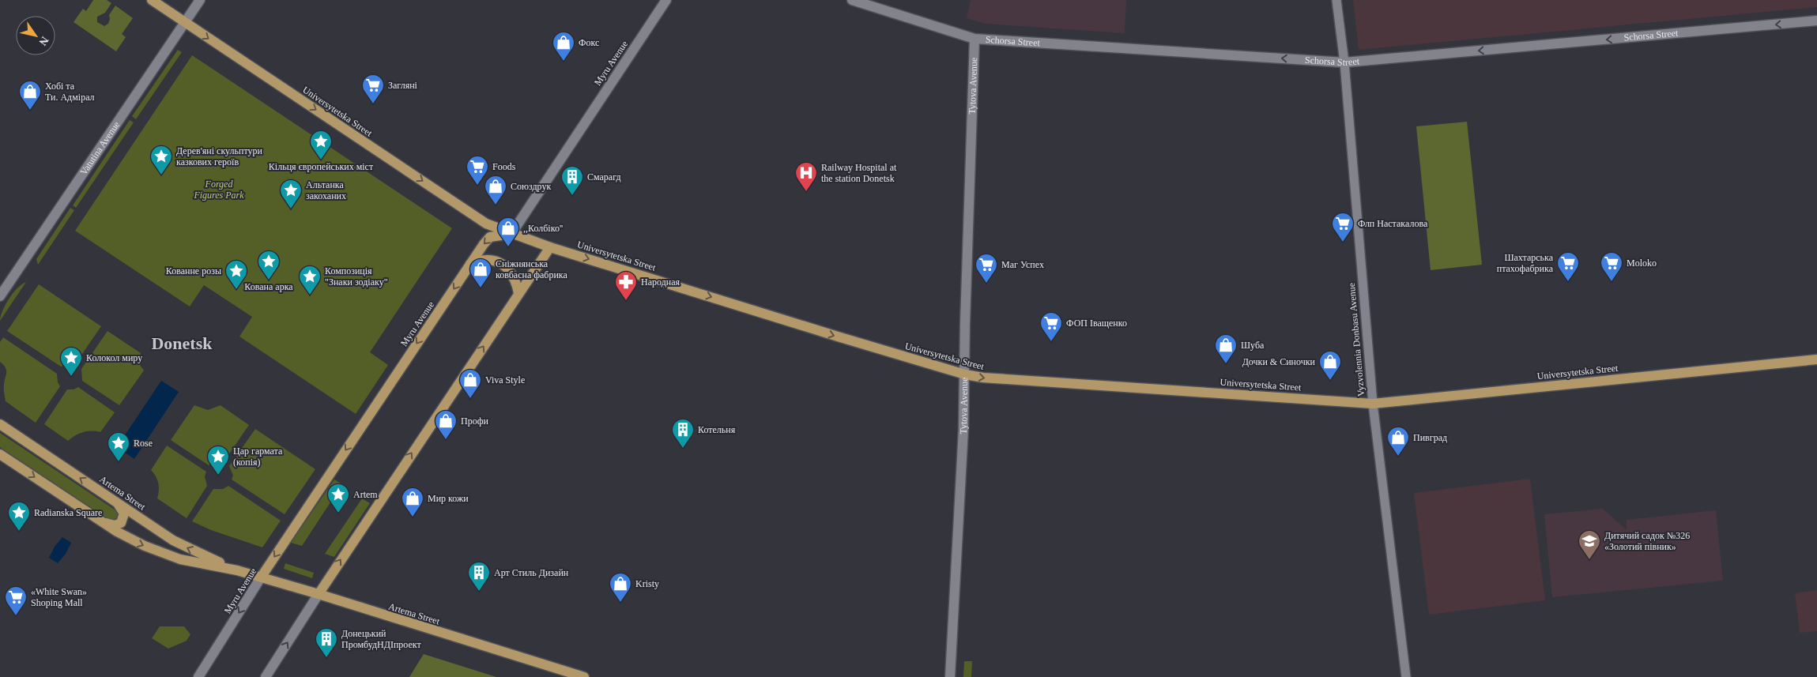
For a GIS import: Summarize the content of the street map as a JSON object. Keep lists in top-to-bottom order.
{
  "streets": {
    "main road": ["Myru Avenue", "Universytetska Street", "Artema Street"],
    "street": [
      "Schorsa Street",
      "Tytova Avenue",
      "Vatutina Avenue",
      "Vyzvolennia Donbasu Avenue"
    ]
  },
  "crossings": [
    ["Schorsa Street", "Tytova Avenue"],
    ["Schorsa Street", "Vyzvolennia Donbasu Avenue"],
    ["Myru Avenue", "Universytetska Street"],
    ["Myru Avenue", "Artema Street"],
    ["Tytova Avenue", "Universytetska Street"],
    ["Universytetska Street", "Vatutina Avenue"],
    ["Universytetska Street", "Vyzvolennia Donbasu Avenue"]
  ],
  "one_way": ["Schorsa Street", "Myru Avenue", "Universytetska Street"],
  "districts": ["Donetsk"],
  "parks": ["Forged Figures Park"],
  "places": {
    "shop": [
      "Фокс",
      "Хобі та Ти. Адмірал",
      "Союздрук",
      ",,Колбіко''",
      "Сніжнянська ковбасна фабрика",
      "Шуба",
      "Дочки & Синочки",
      "Viva Style",
      "Профи",
      "Пивград",
      "Мир кожи",
      "Kristy"
    ],
    "supermarket": [
      "Загляні",
      "Foods",
      "Флп Настакалова",
      "Шахтарська птахофабрика",
      "Moloko",
      "Маг Успех",
      "ФОП Іващенко",
      "«White Swan» Shoping Mall"
    ],
    "place": [
      "Кільця європейських міст",
      "Дерев'яні скульптури казкових героїв",
      "Альтанка закоханих",
      "Кована арка",
      "Кованне розы",
      "Композиція \"Знаки зодіаку\"",
      "Колокол миру",
      "Rose",
      "Цар гармата (копія)",
      "Artem",
      "Radianska Square"
    ],
    "hospital": ["Railway Hospital at the station Donetsk"],
    "building": [
      "Смарагд",
      "Котельня",
      "Арт Стиль Дизайн",
      "Донецький ПромбудНДІпроект"
    ],
    "pharmacy": ["Народная"],
    "school or university": ["Дитячий садок №326 «Золотий півник»"]
  },
  "north": "bottom right"
}
